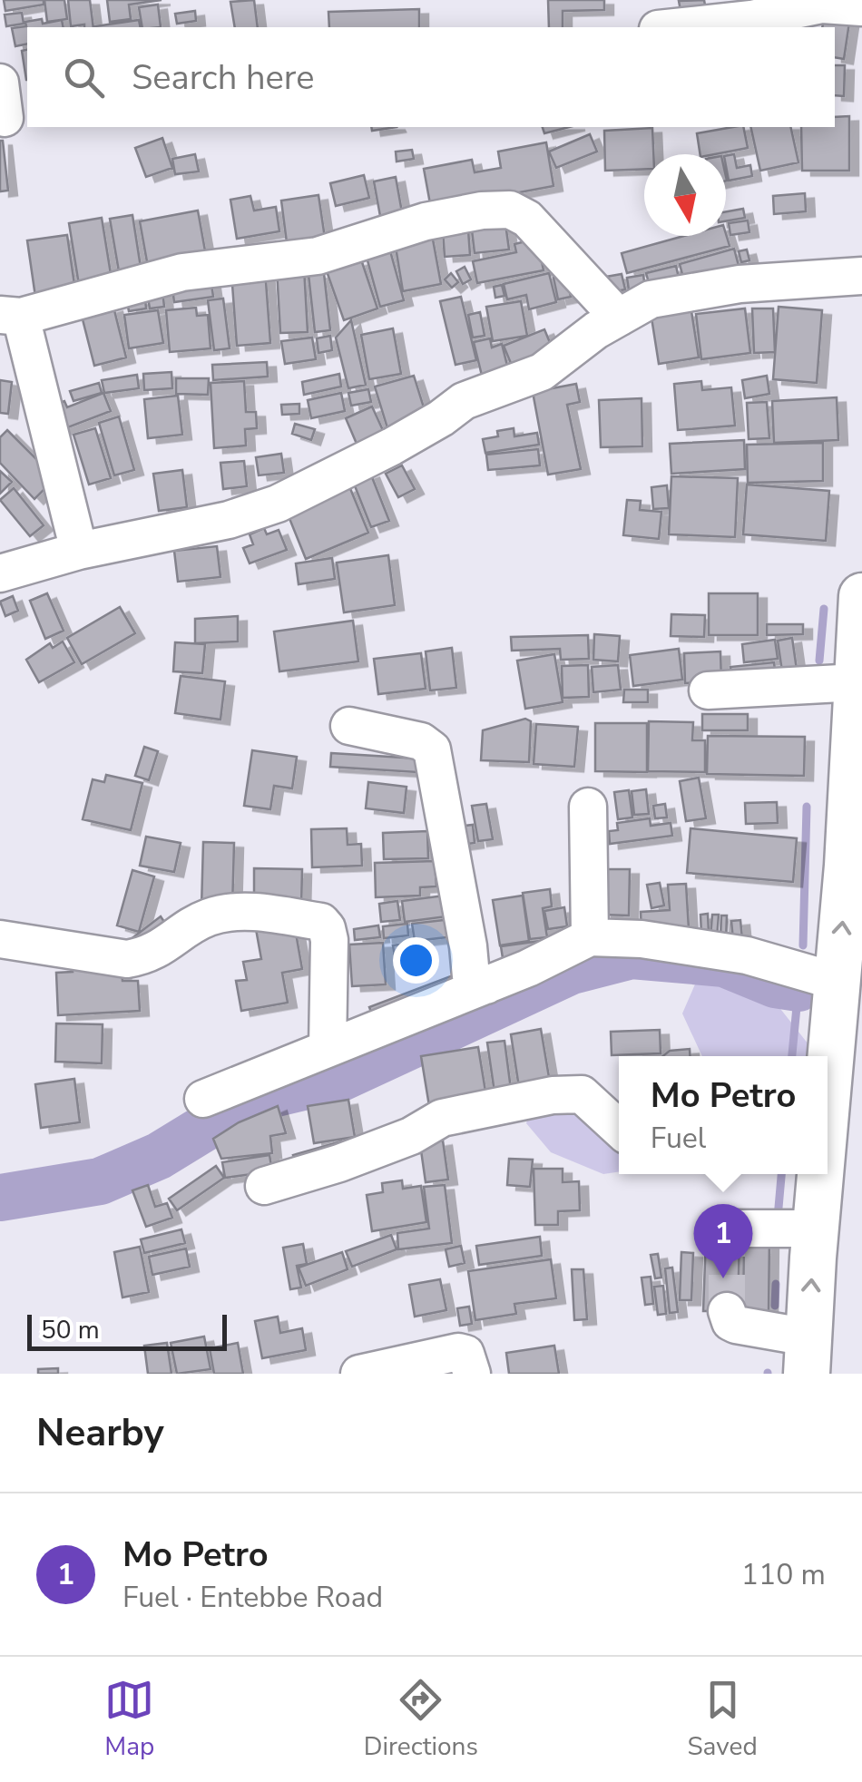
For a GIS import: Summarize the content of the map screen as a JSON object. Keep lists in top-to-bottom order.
{
  "scale_bar": "50 m",
  "north": "bottom",
  "page": {
    "search": "Search here",
    "popup": ["Mo Petro", "Fuel"],
    "pins": "1",
    "scale": "50 m",
    "heading": "Nearby",
    "list": [
      {
        "mark": "1",
        "name": "Mo Petro",
        "note": "Fuel · Entebbe Road",
        "value": "110 m"
      }
    ],
    "nav": ["Map", "Directions", "Saved"]
  }
}
